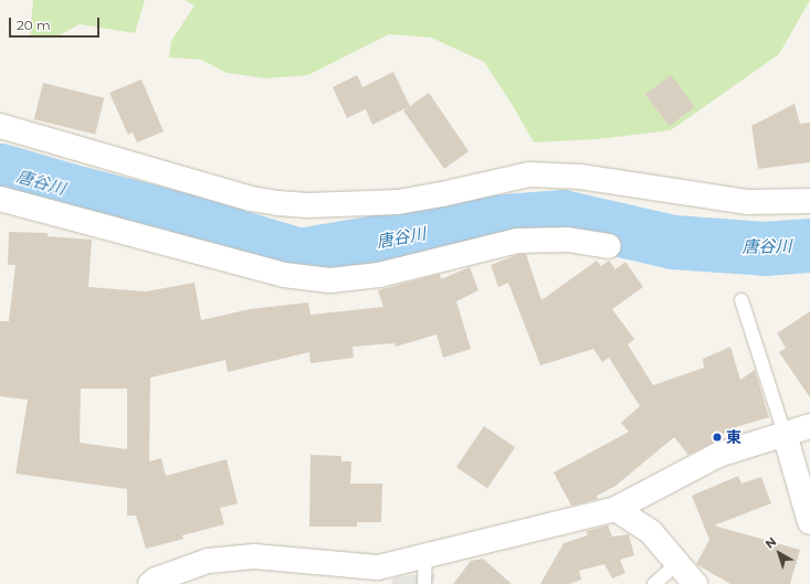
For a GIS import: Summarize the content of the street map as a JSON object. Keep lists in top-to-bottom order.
{
  "water": ["唐谷川"],
  "places": ["東"],
  "scale_bar": "20 m",
  "north": "top left"
}
